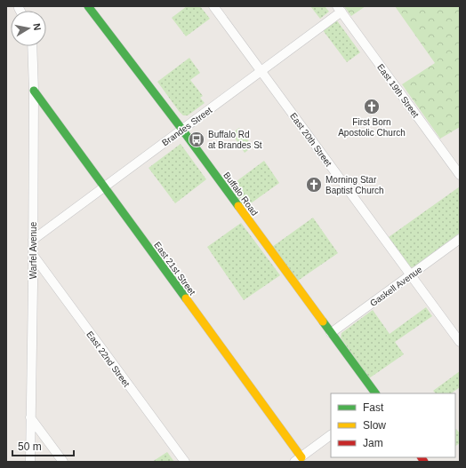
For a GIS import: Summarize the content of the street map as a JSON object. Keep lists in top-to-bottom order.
{
  "streets": {
    "main road": ["Buffalo Road", "East 21st Street"],
    "street": [
      "East 19th Street",
      "Brandes Street",
      "East 20th Street",
      "Warfel Avenue",
      "Gaskell Avenue",
      "East 22nd Street"
    ]
  },
  "crossings": [
    ["East 19th Street", "Brandes Street"],
    ["Brandes Street", "East 20th Street"],
    ["Brandes Street", "Buffalo Road"],
    ["Brandes Street", "Warfel Avenue"],
    ["Brandes Street", "East 21st Street"],
    ["East 20th Street", "Gaskell Avenue"],
    ["Buffalo Road", "Gaskell Avenue"],
    ["Warfel Avenue", "East 21st Street"],
    ["Warfel Avenue", "East 22nd Street"]
  ],
  "places": {
    "church": ["First Born Apostolic Church", "Morning Star Baptist Church"],
    "bus stop": ["Buffalo Rd at Brandes St"]
  },
  "legend": ["Fast", "Slow", "Jam"],
  "scale_bar": "50 m",
  "north": "right"
}
